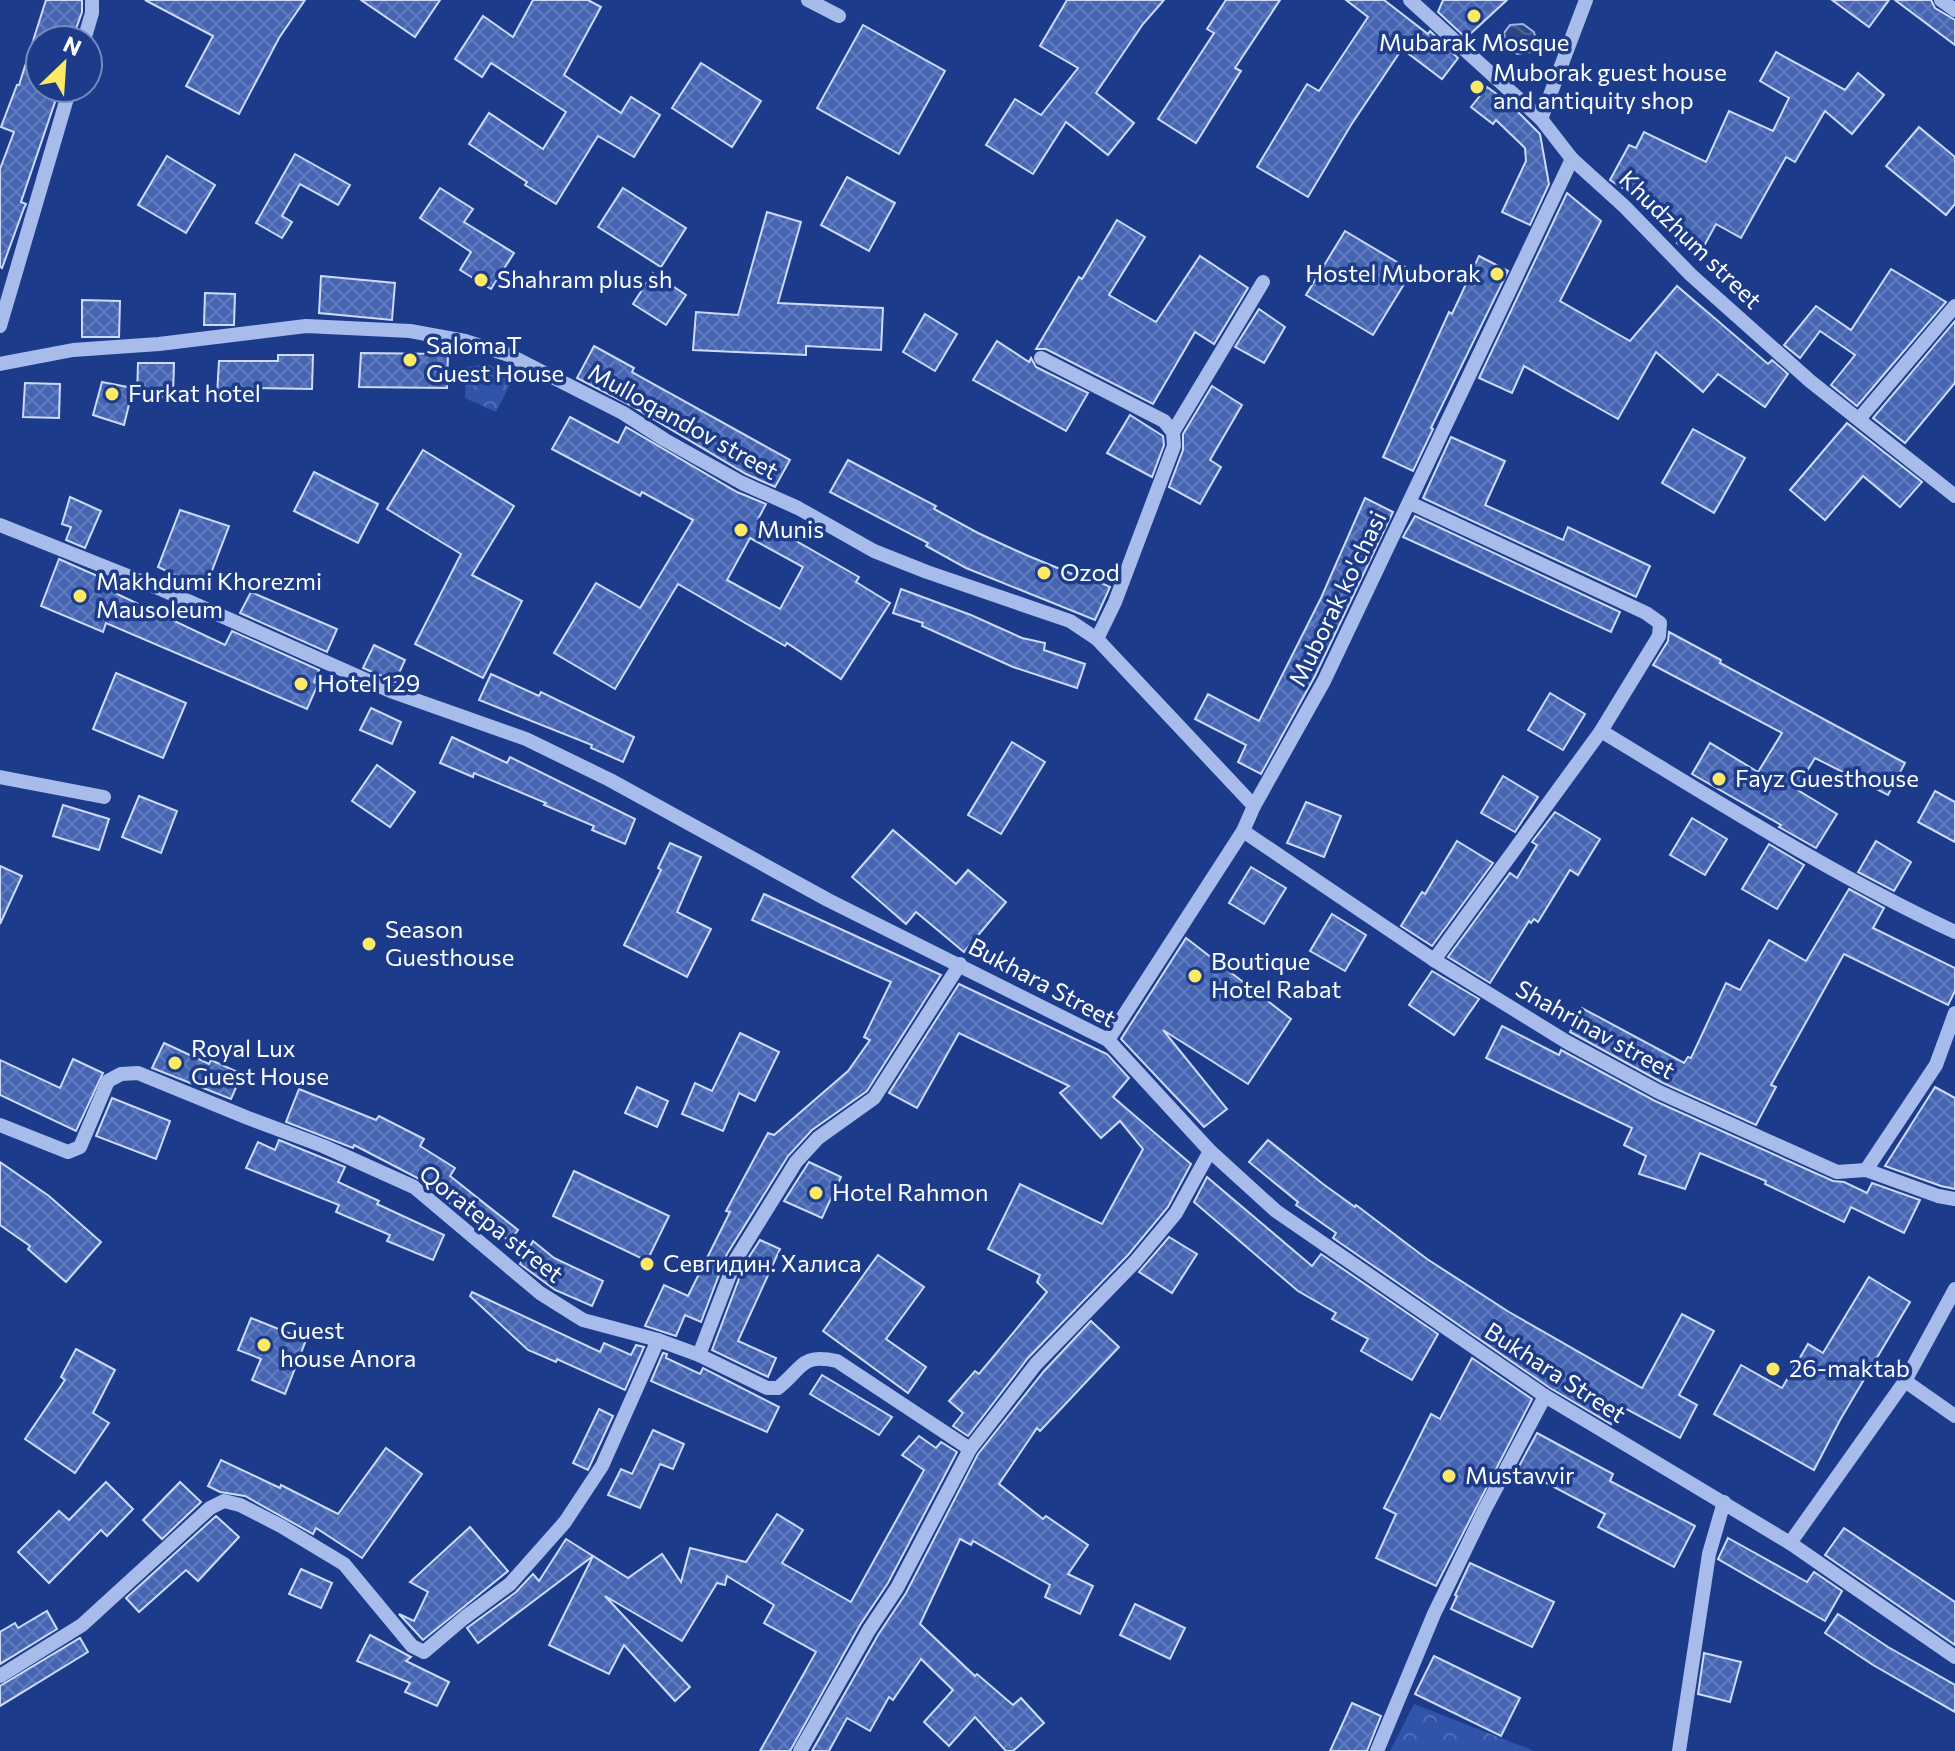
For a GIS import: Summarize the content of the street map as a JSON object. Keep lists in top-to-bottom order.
{
  "streets": {
    "street": [
      "Khudzhum street",
      "Mulloqandov street",
      "Muborak ko'chasi",
      "Bukhara Street",
      "Shahrinav street",
      "Qoratepa street"
    ]
  },
  "crossings": [
    ["Khudzhum street", "Muborak ko'chasi"],
    ["Mulloqandov street", "Muborak ko'chasi"],
    ["Muborak ko'chasi", "Bukhara Street"],
    ["Muborak ko'chasi", "Shahrinav street"]
  ],
  "places": [
    "Mubarak Mosque",
    "Muborak guest house and antiquity shop",
    "Hostel Muborak",
    "Shahram plus sh",
    "SalomaT Guest House",
    "Furkat hotel",
    "Munis",
    "Ozod",
    "Makhdumi Khorezmi Mausoleum",
    "Hotel 129",
    "Fayz Guesthouse",
    "Season Guesthouse",
    "Boutique Hotel Rabat",
    "Royal Lux Guest House",
    "Hotel Rahmon",
    "Севгидин. Халиса",
    "Guest house Anora",
    "26-maktab",
    "Mustavvir"
  ],
  "north": "top right"
}
